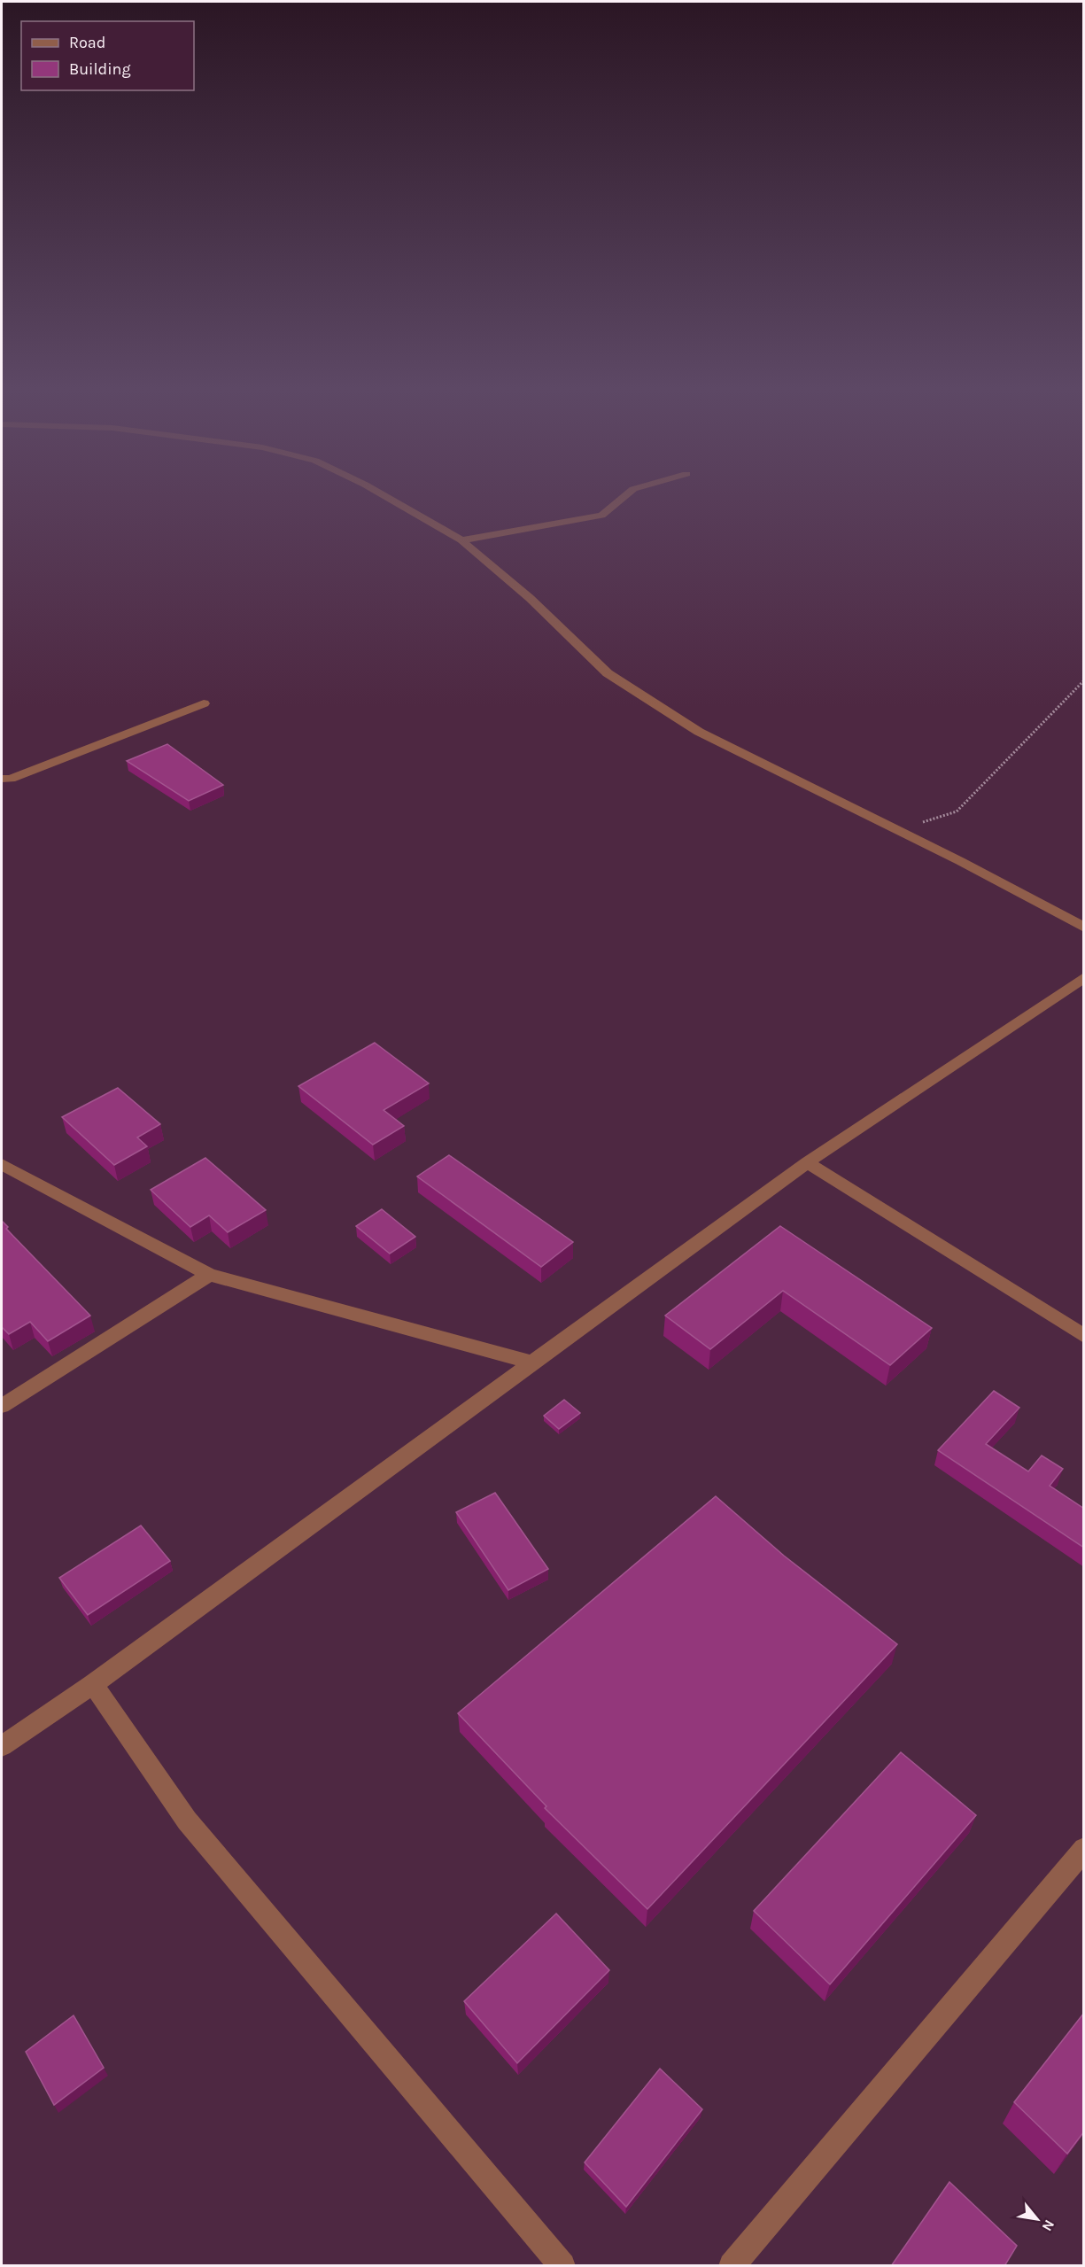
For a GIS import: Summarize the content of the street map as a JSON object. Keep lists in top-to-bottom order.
{
  "legend": ["Road", "Building"],
  "north": "bottom right"
}
